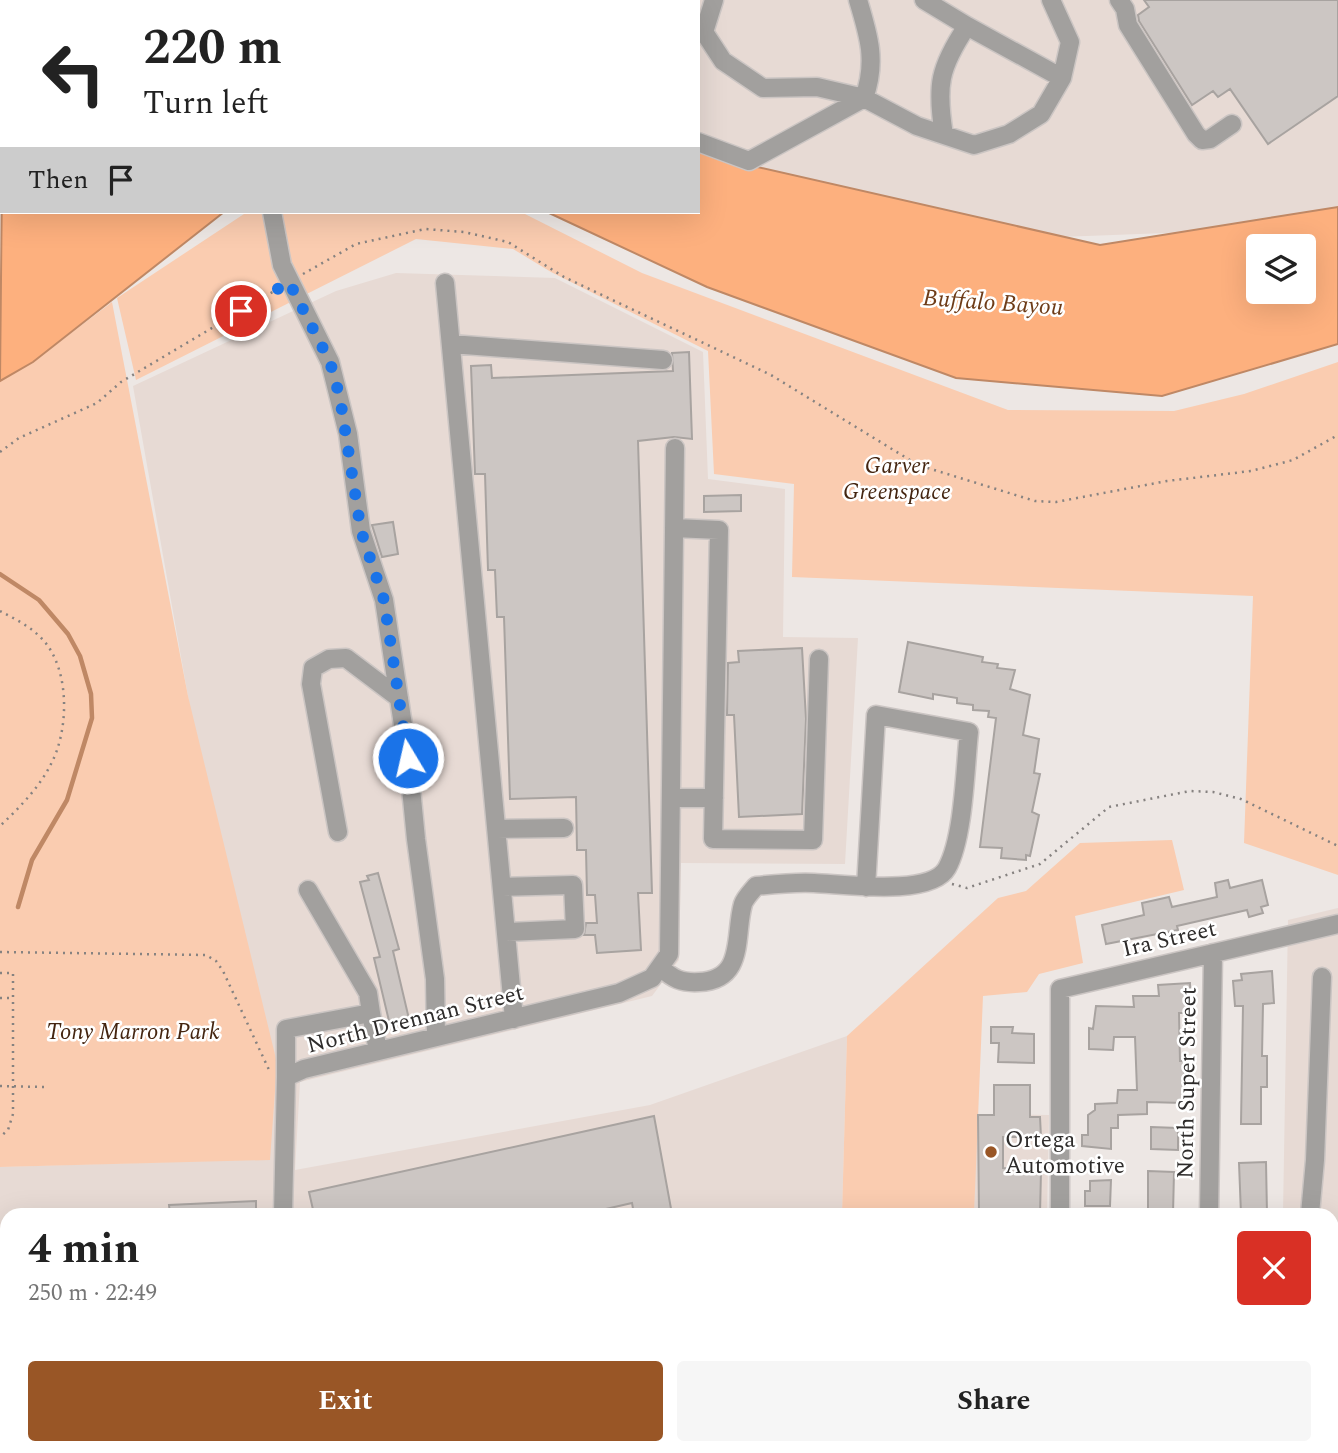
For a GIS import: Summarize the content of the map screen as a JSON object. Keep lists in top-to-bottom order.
{
  "streets": {
    "street": ["Ira Street", "North Drennan Street", "North Super Street"]
  },
  "crossings": [
    ["Ira Street", "North Super Street"]
  ],
  "water": ["Buffalo Bayou"],
  "parks": ["Garver Greenspace", "Tony Marron Park"],
  "places": ["Ortega Automotive"],
  "page": {
    "turn": ["220 m", "Turn left"],
    "then": "Then",
    "heading": ["4 min", "250 m · 22:49"],
    "buttons": ["Exit", "Share"]
  }
}
